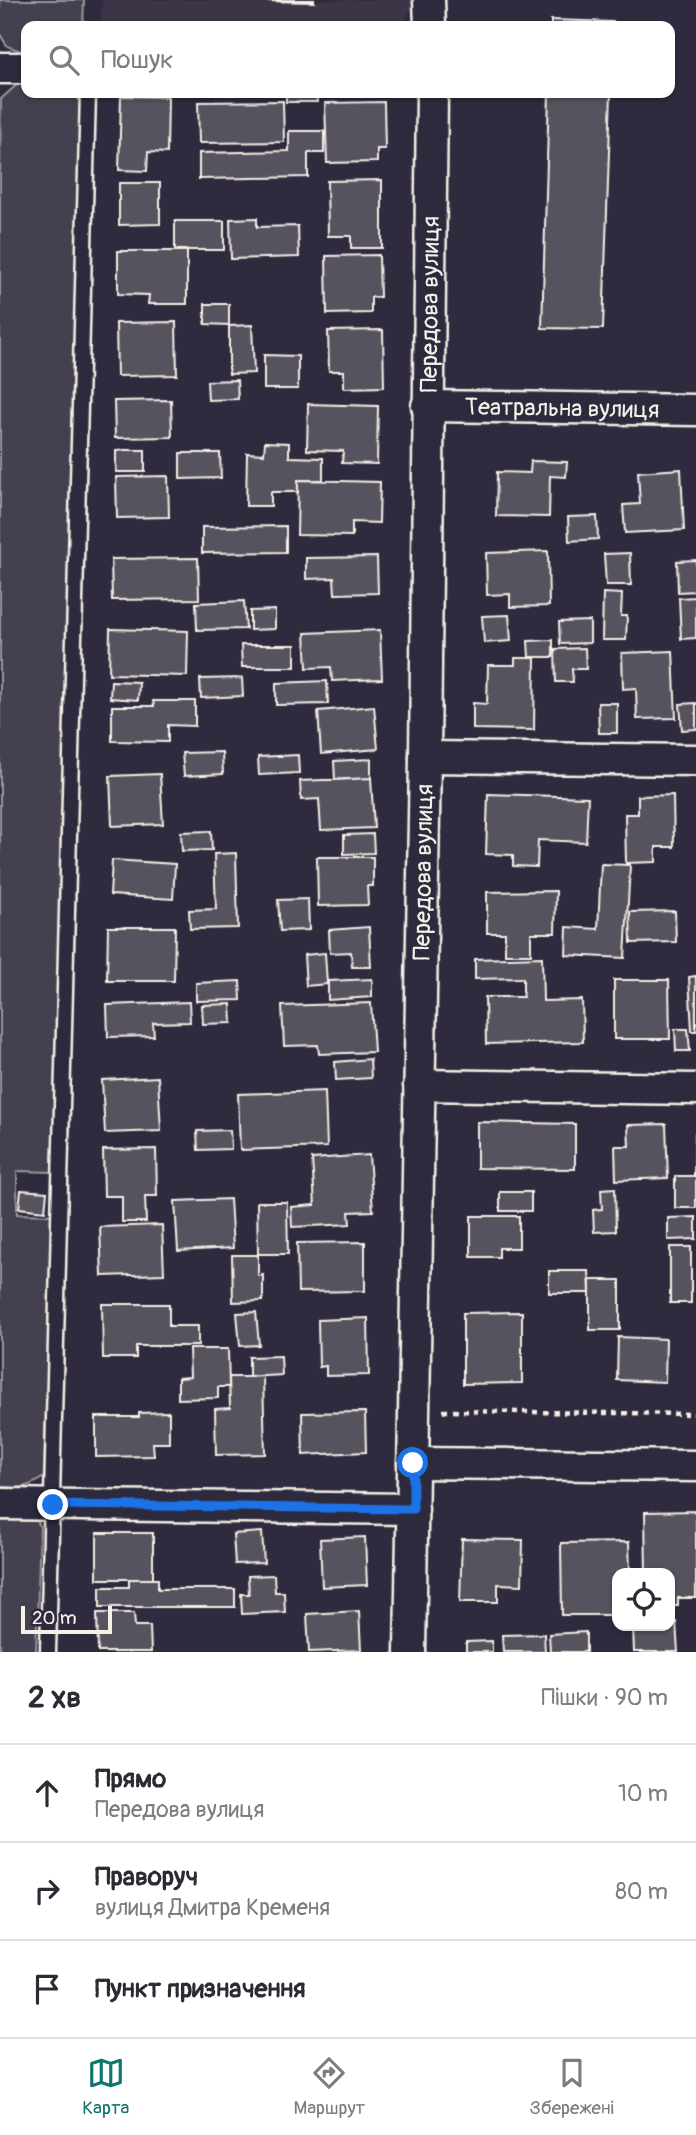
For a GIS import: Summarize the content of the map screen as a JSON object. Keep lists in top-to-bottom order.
{
  "streets": {
    "street": ["Передова вулиця", "Театральна вулиця"]
  },
  "crossings": [
    ["Передова вулиця", "Театральна вулиця"]
  ],
  "scale_bar": "20 m",
  "page": {
    "search": "Пошук",
    "scale": "20 m",
    "heading": ["2 хв", "Пішки · 90 m"],
    "list": [
      ["Прямо", "Передова вулиця", "10 m"],
      ["Праворуч", "вулиця Дмитра Кременя", "80 m"],
      "Пункт призначення"
    ],
    "nav": ["Карта", "Маршрут", "Збережені"]
  }
}
